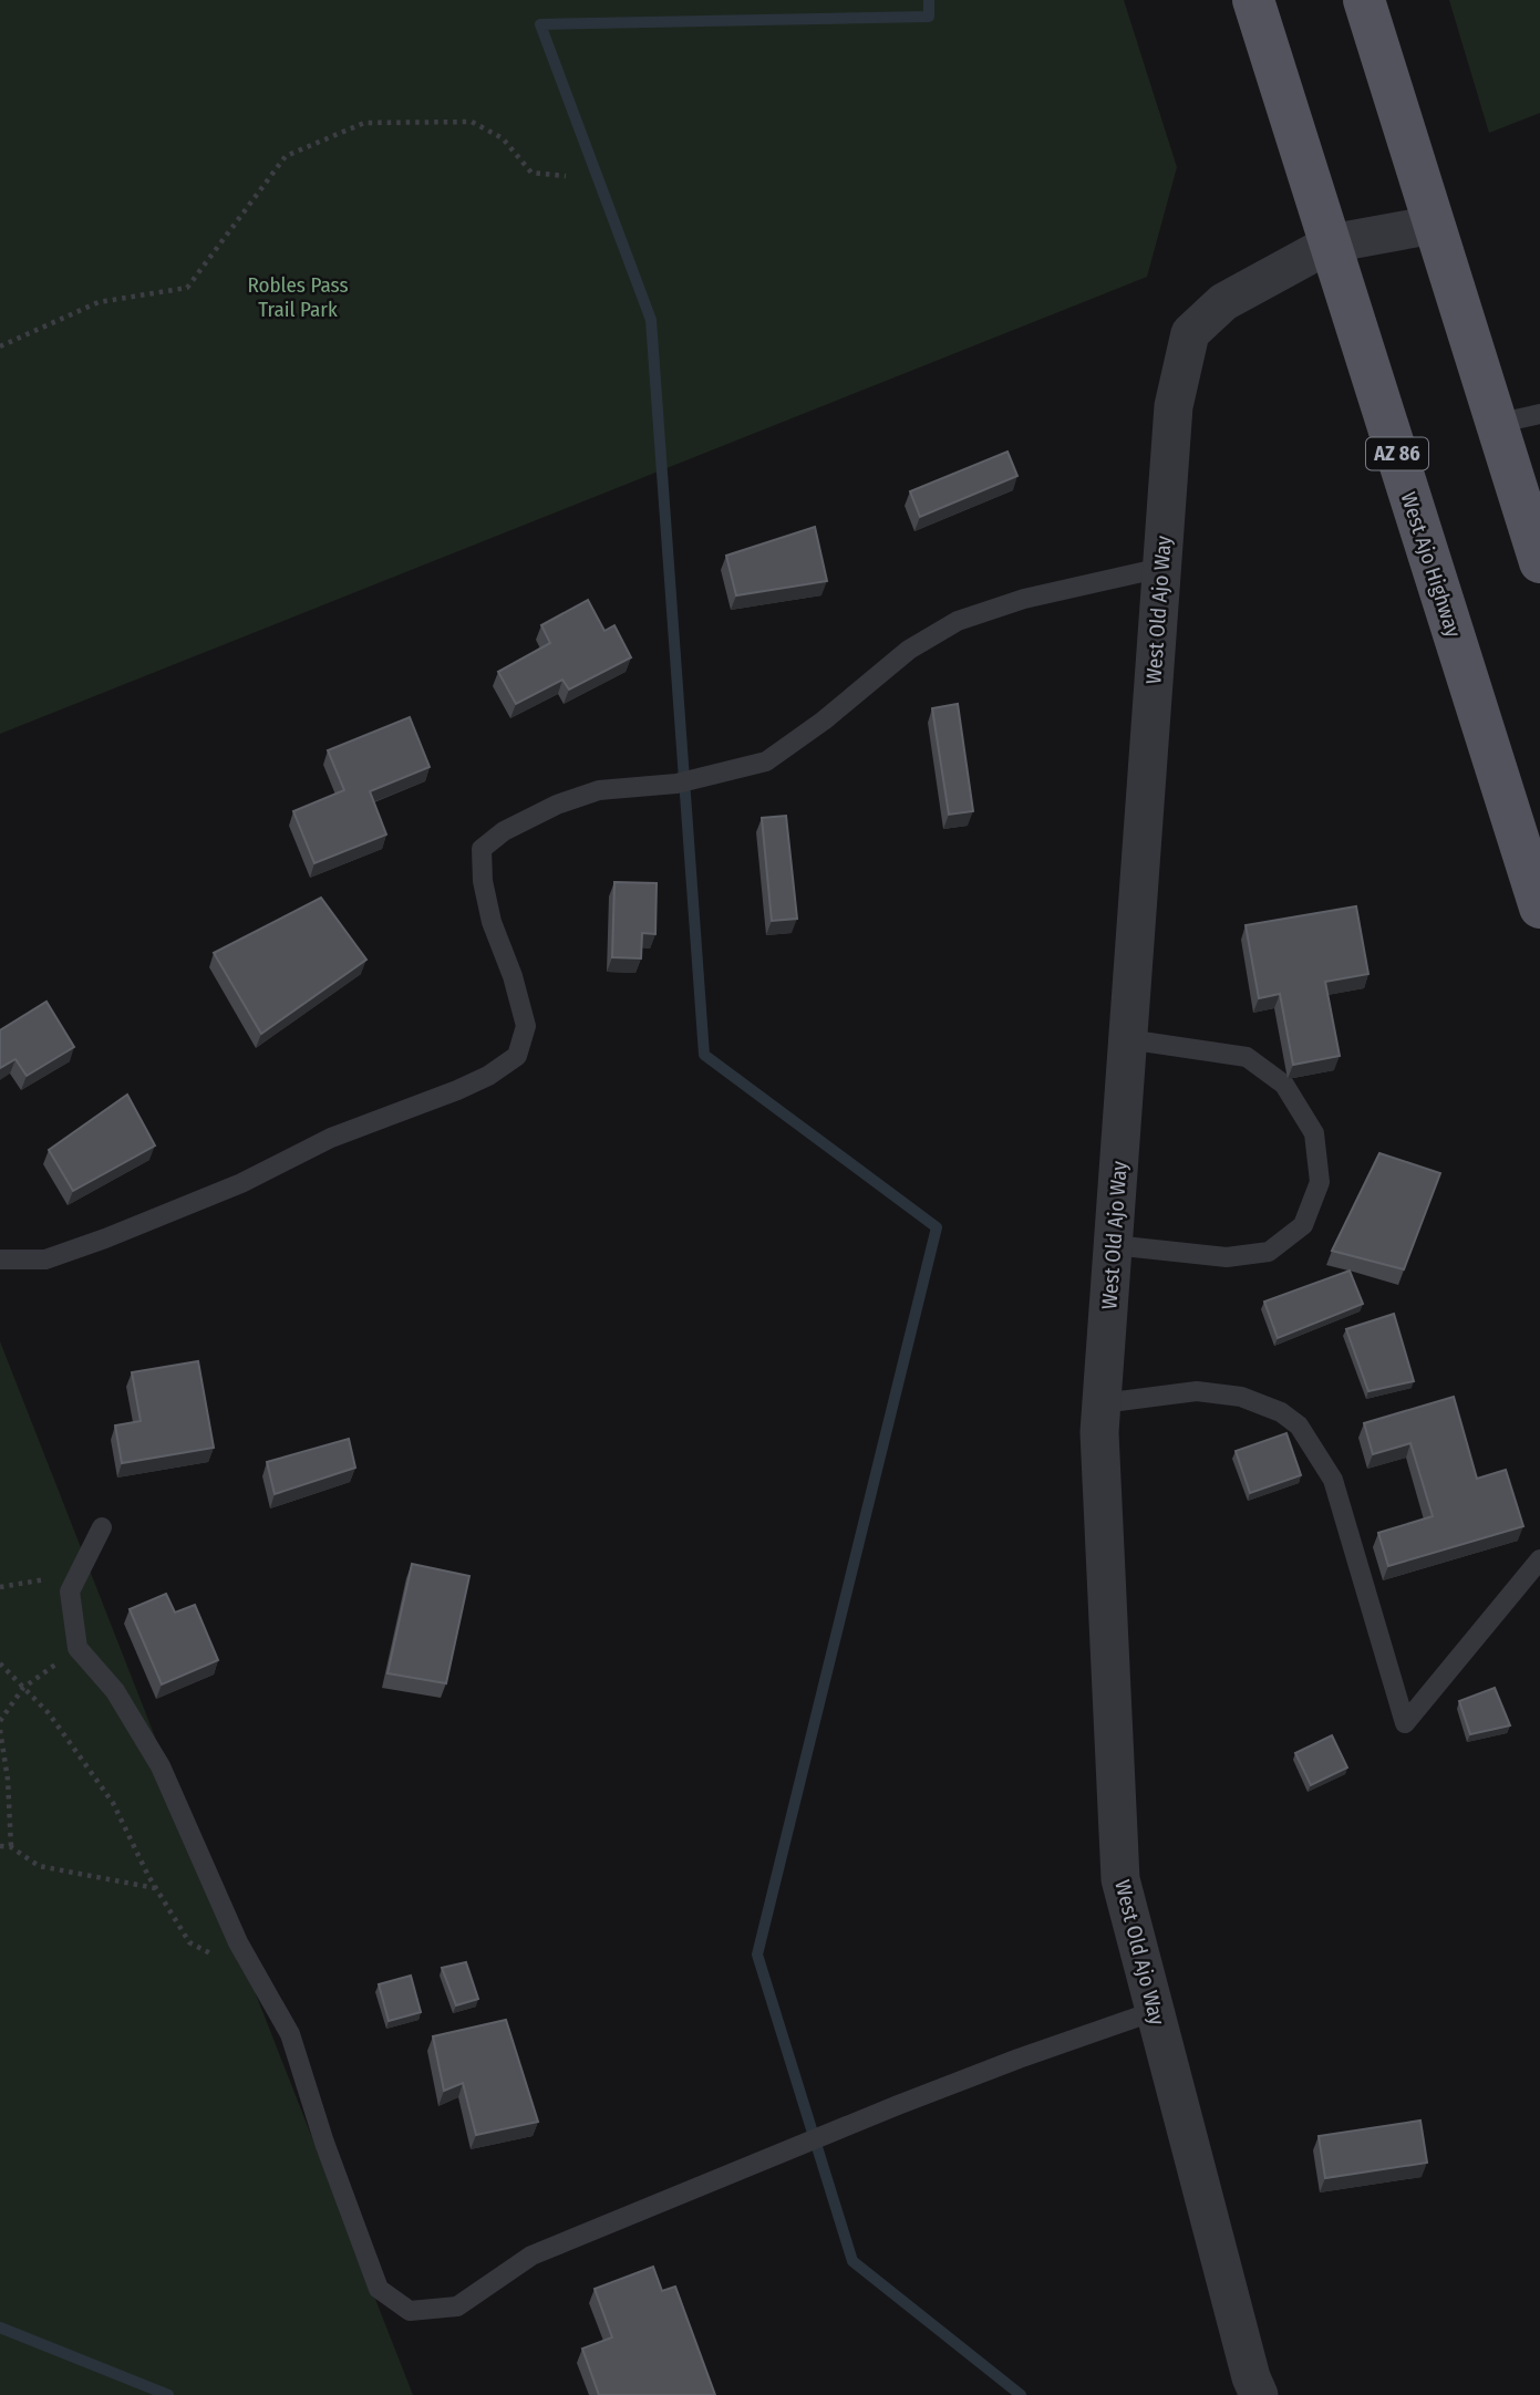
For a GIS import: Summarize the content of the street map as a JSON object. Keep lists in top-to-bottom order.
{
  "streets": {
    "main road": ["AZ 86", "West Ajo Highway"],
    "street": ["West Old Ajo Way"]
  },
  "crossings": [
    ["West Ajo Highway", "West Old Ajo Way"]
  ],
  "parks": ["Robles Pass Trail Park"]
}
